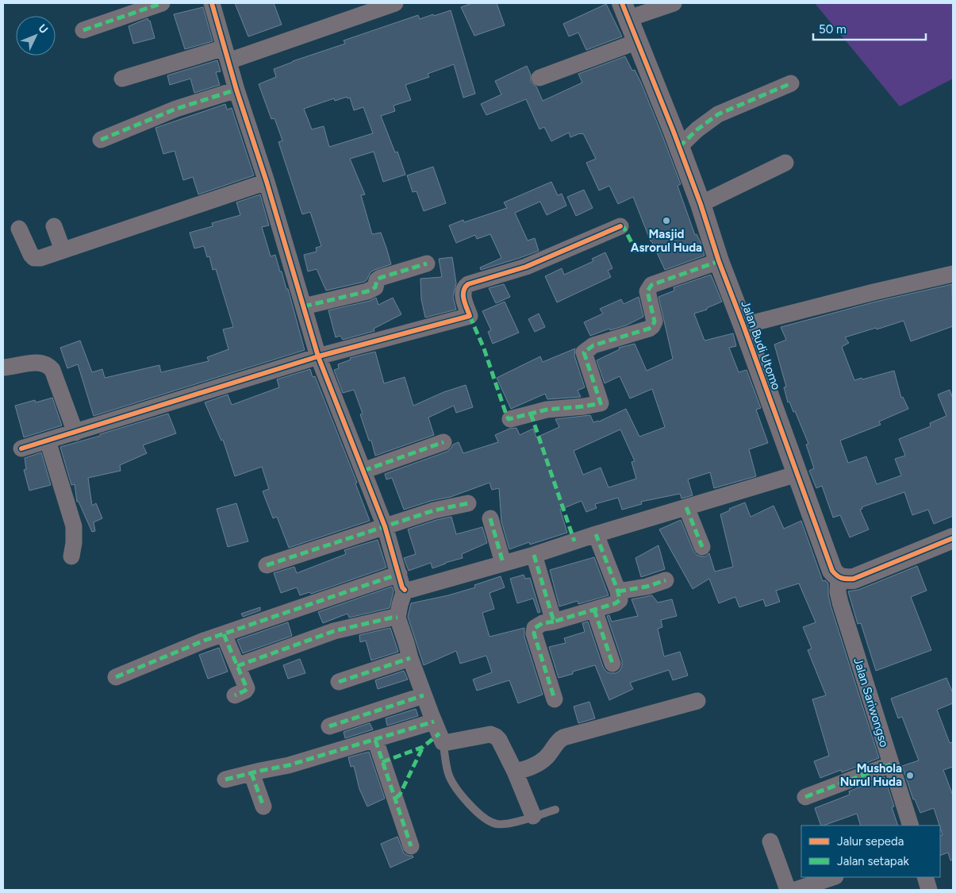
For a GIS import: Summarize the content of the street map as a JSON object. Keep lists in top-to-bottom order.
{
  "streets": {
    "street": ["Jalan Budi Utomo", "Jalan Sariwongso"]
  },
  "crossings": [
    ["Jalan Budi Utomo", "Jalan Sariwongso"]
  ],
  "places": ["Masjid Asrorul Huda", "Mushola Nurul Huda"],
  "legend": ["Jalur sepeda", "Jalan setapak"],
  "scale_bar": "50 m",
  "north": "top right"
}
